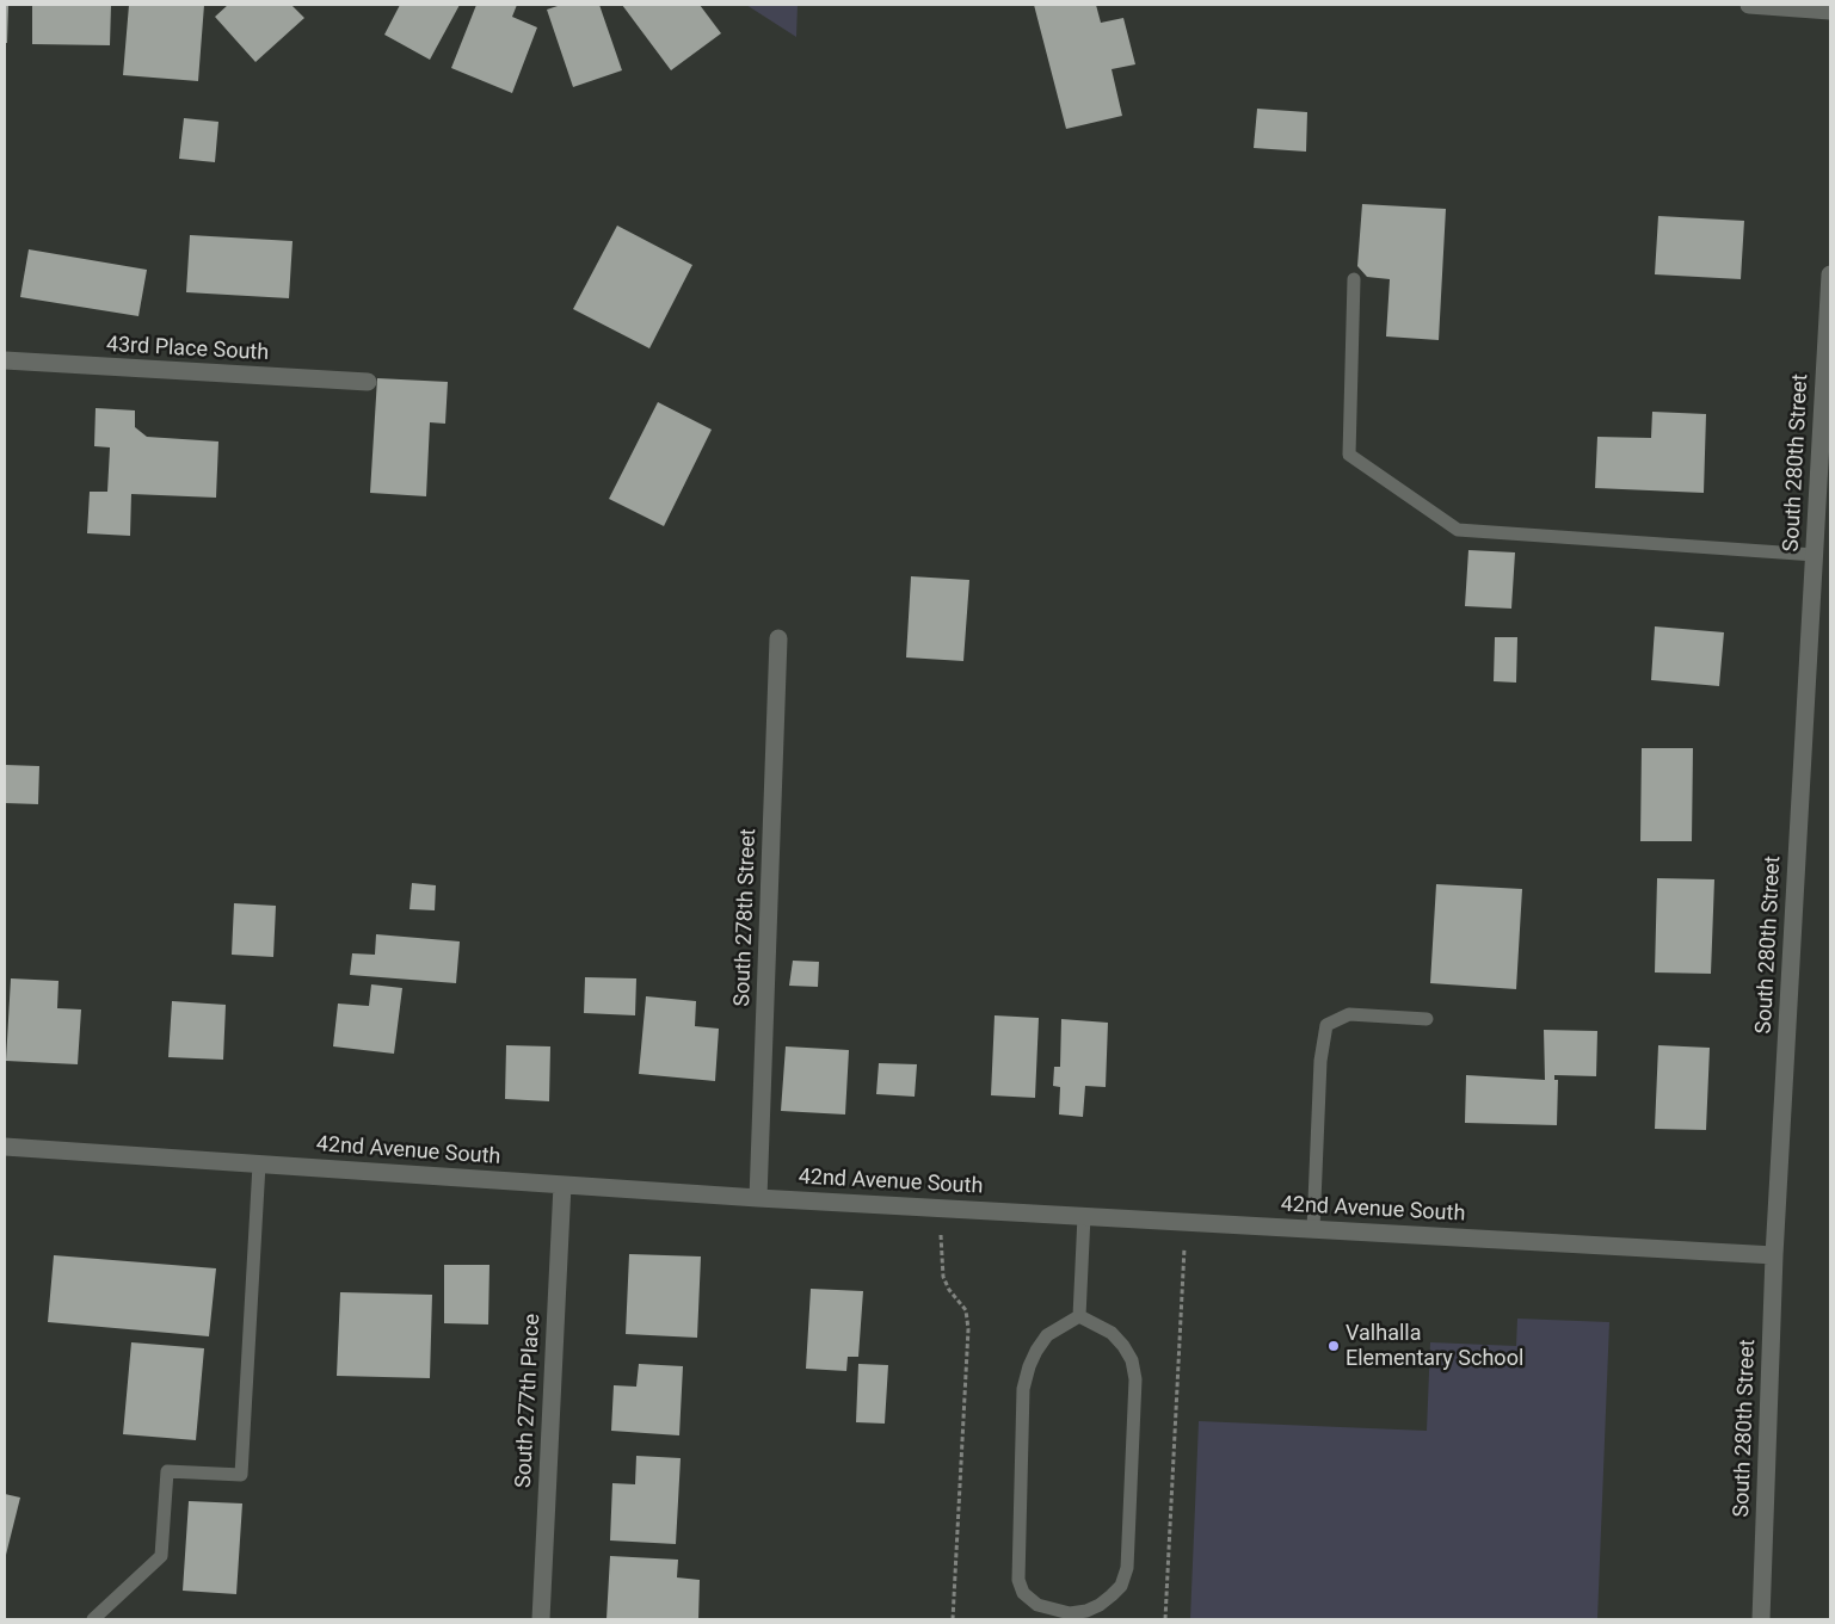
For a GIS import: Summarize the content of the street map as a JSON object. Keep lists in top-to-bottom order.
{
  "streets": {
    "street": [
      "43rd Place South",
      "South 280th Street",
      "South 278th Street",
      "42nd Avenue South",
      "South 277th Place"
    ]
  },
  "crossings": [
    ["South 280th Street", "42nd Avenue South"],
    ["South 278th Street", "42nd Avenue South"],
    ["42nd Avenue South", "South 277th Place"]
  ],
  "places": ["Valhalla Elementary School"]
}
